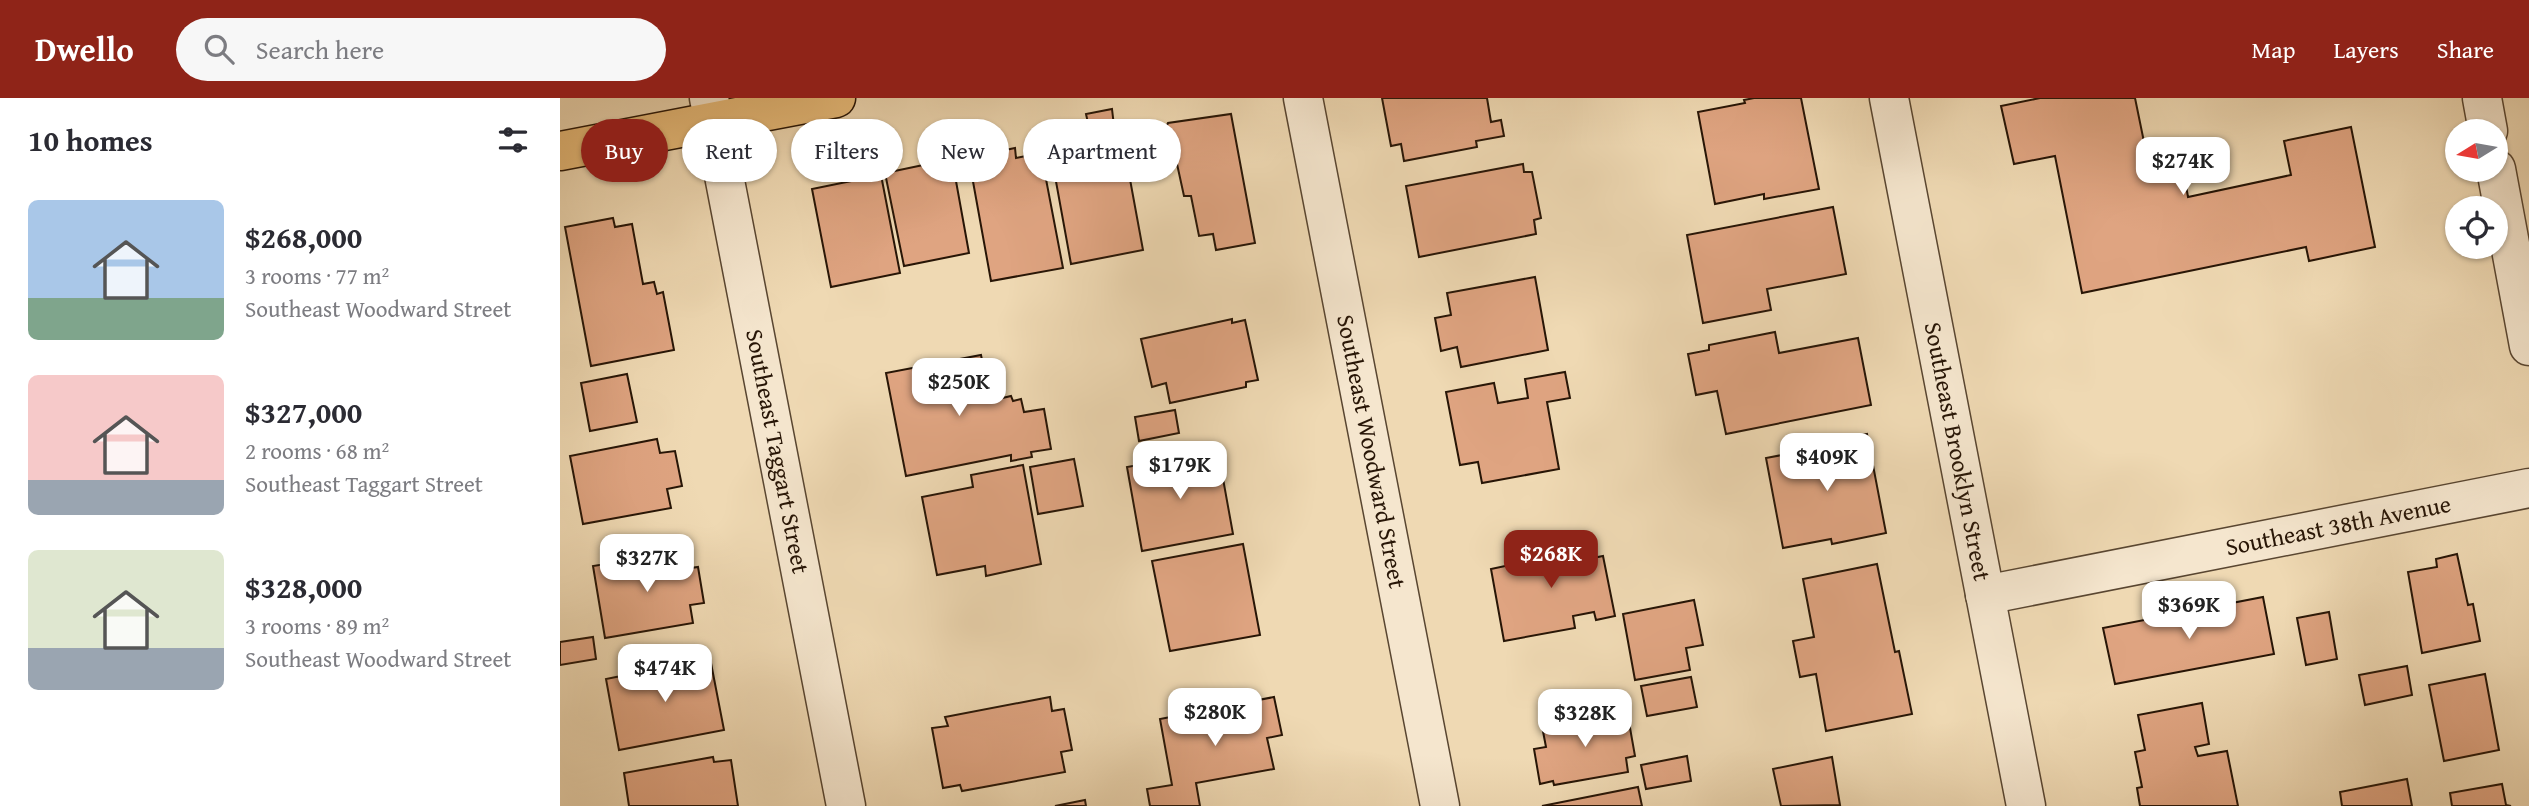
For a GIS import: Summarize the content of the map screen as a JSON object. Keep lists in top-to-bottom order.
{
  "streets": {
    "street": [
      "Southeast Taggart Street",
      "Southeast Woodward Street",
      "Southeast Brooklyn Street",
      "Southeast 38th Avenue"
    ]
  },
  "crossings": [
    ["Southeast Brooklyn Street", "Southeast 38th Avenue"]
  ],
  "north": "left",
  "page": {
    "header": "Dwello",
    "search": "Search here",
    "nav": ["Map", "Layers", "Share"],
    "heading": "10 homes",
    "chip": [
      "Buy",
      "Rent",
      "Filters",
      "New",
      "Apartment"
    ],
    "price": [
      "$274K",
      "$250K",
      "$409K",
      "$179K",
      "$268K",
      "$327K",
      "$369K",
      "$474K",
      "$280K",
      "$328K"
    ],
    "list": [
      {
        "name": "$268,000",
        "note": "3 rooms · 77 m² · Southeast Woodward Street"
      },
      {
        "name": "$327,000",
        "note": "2 rooms · 68 m² · Southeast Taggart Street"
      },
      {
        "name": "$328,000",
        "note": "3 rooms · 89 m² · Southeast Woodward Street"
      }
    ]
  }
}
